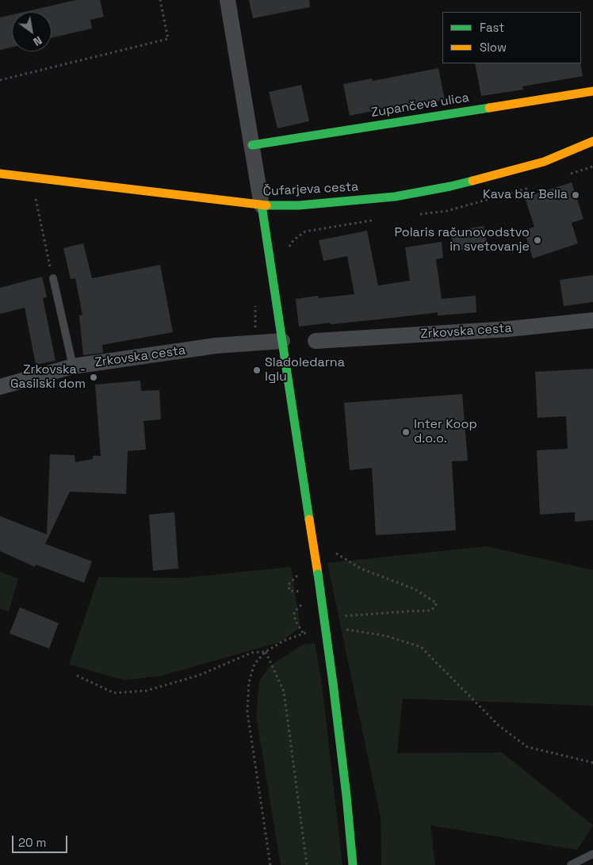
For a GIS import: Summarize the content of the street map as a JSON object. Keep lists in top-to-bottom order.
{
  "streets": {
    "street": ["Zupančeva ulica", "Čufarjeva cesta", "Zrkovska cesta"]
  },
  "places": [
    "Kava bar Bella",
    "Polaris računovodstvo in svetovanje",
    "Sladoledarna Iglu",
    "Zrkovska - Gasilski dom",
    "Inter Koop d.o.o."
  ],
  "legend": ["Fast", "Slow"],
  "scale_bar": "20 m",
  "north": "bottom right"
}
